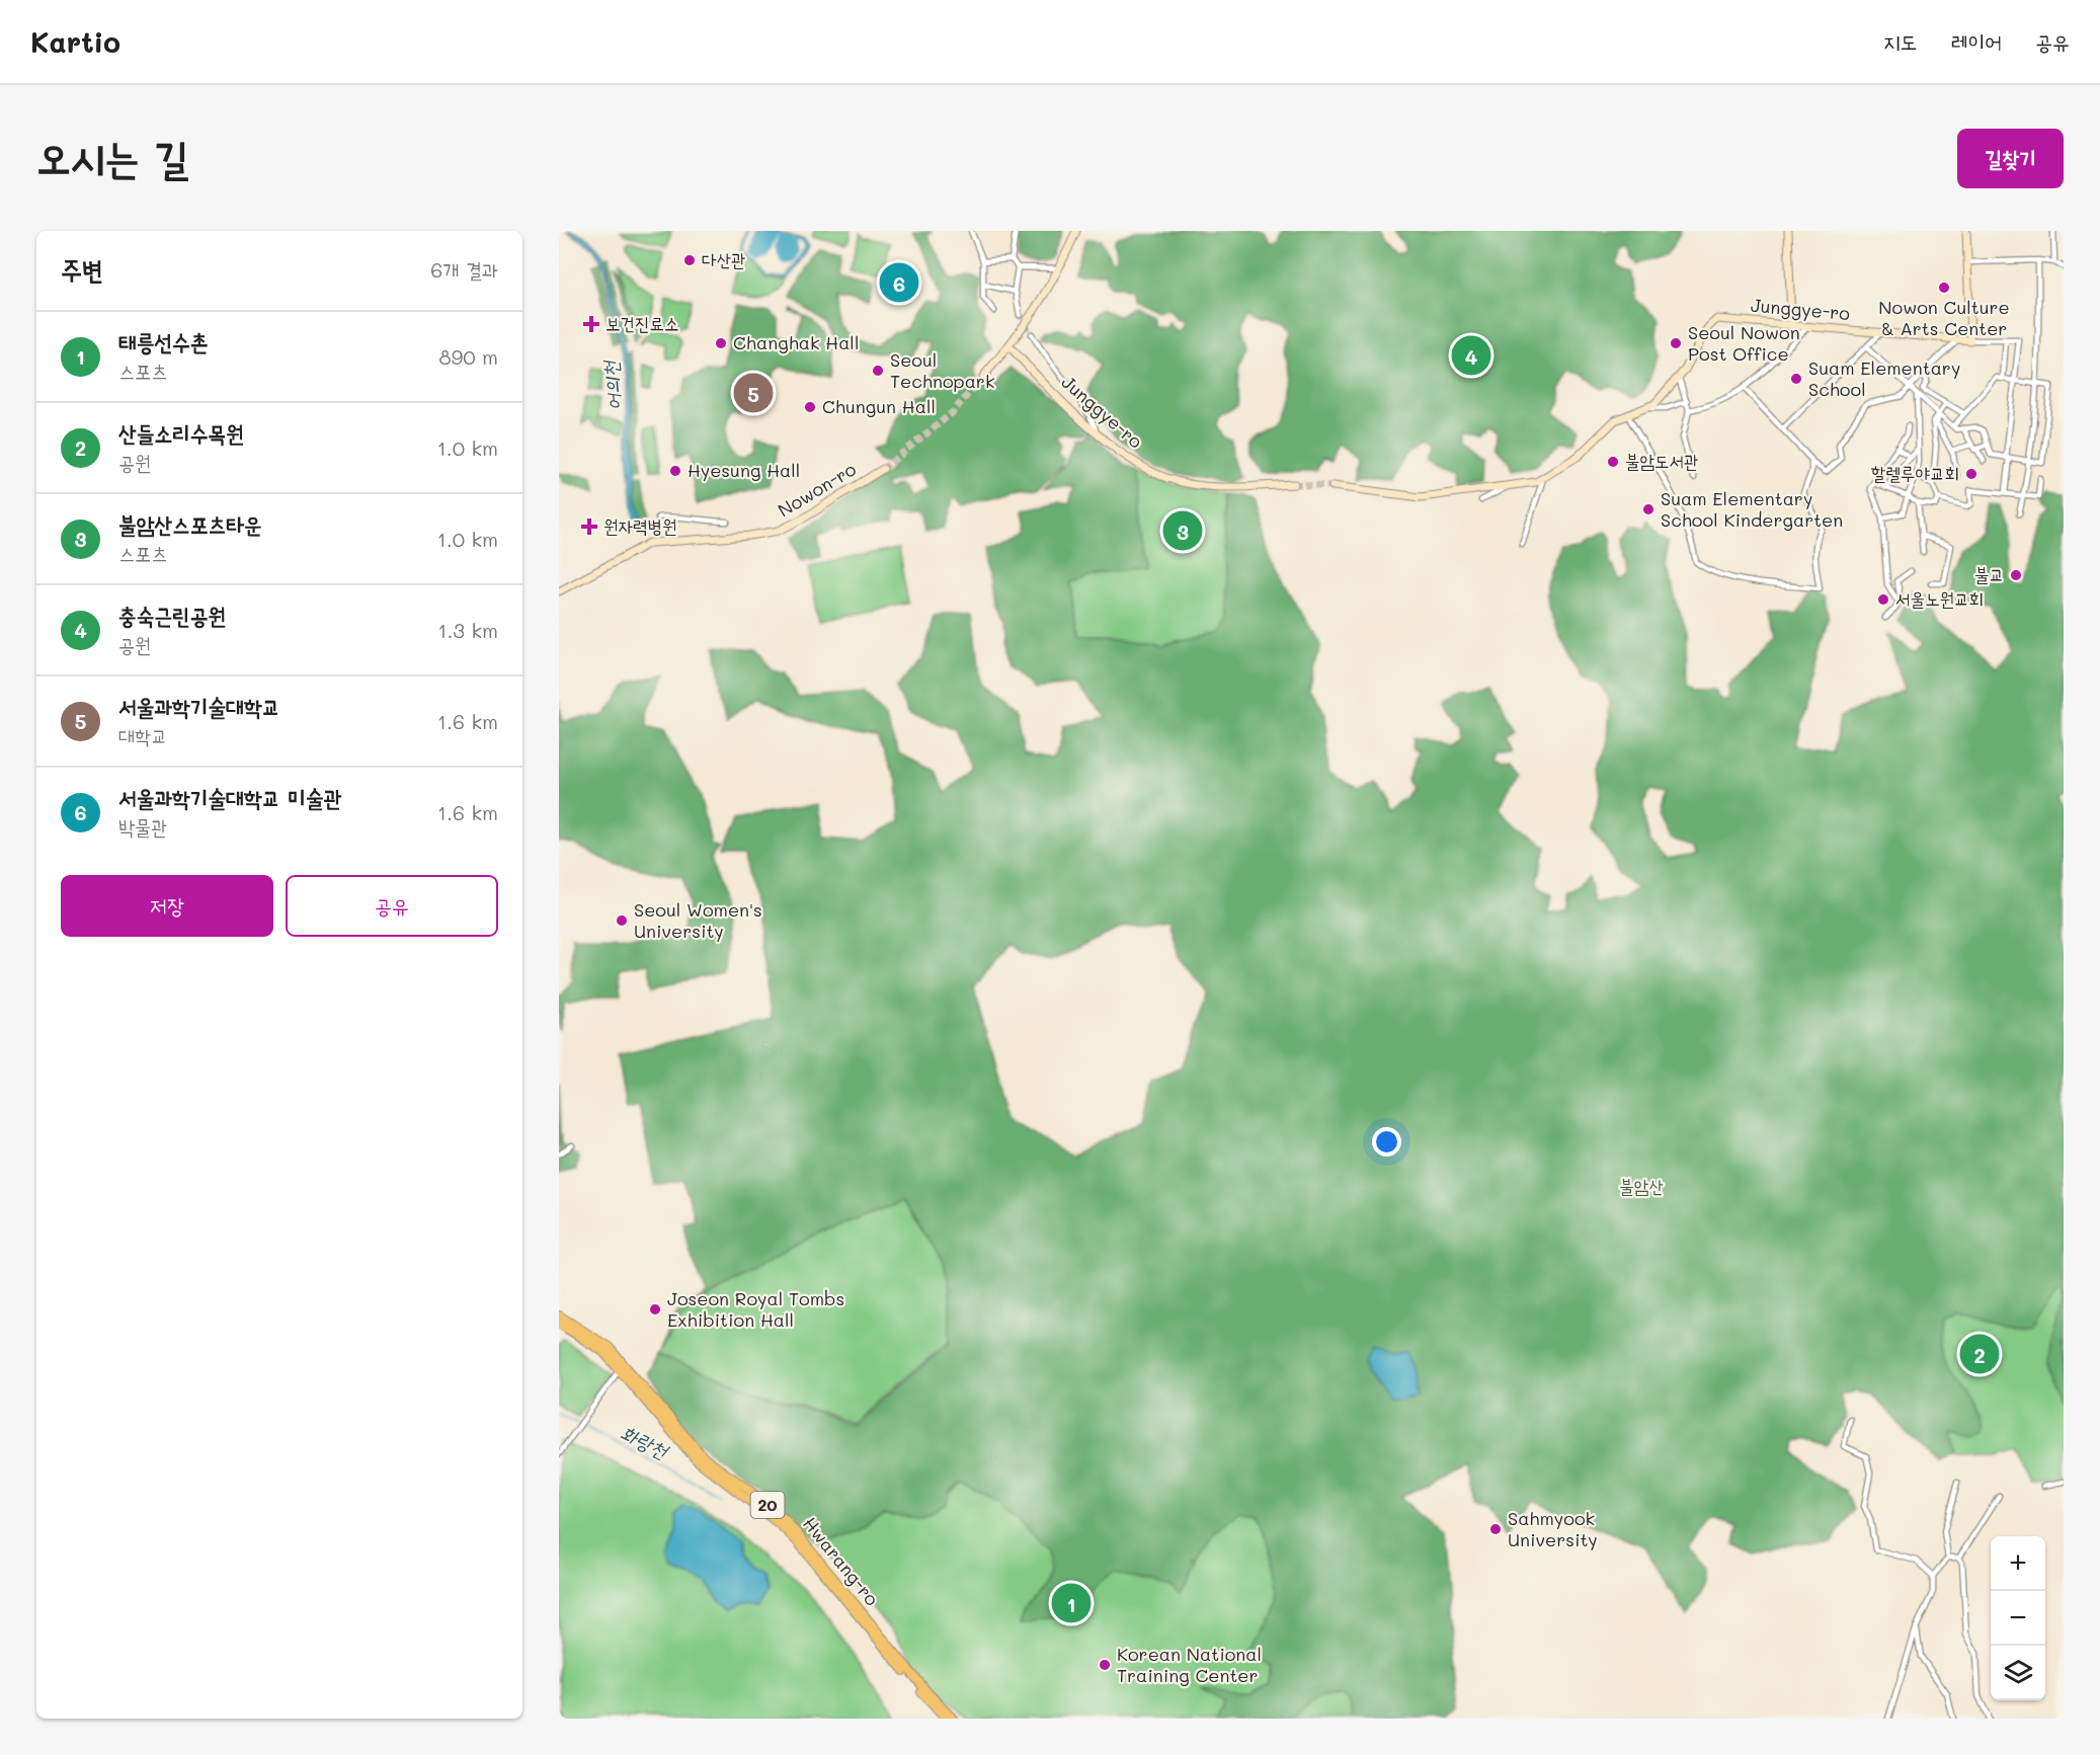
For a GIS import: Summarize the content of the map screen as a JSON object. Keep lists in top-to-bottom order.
{
  "streets": {
    "main road": ["20", "Hwarang-ro"],
    "street": ["Junggye-ro", "Nowon-ro"]
  },
  "water": ["어의천", "화랑천"],
  "parks": ["불암산"],
  "places": {
    "other": [
      "다산관",
      "Nowon Culture & Arts Center",
      "Changhak Hall",
      "Seoul Nowon Post Office",
      "Seoul Technopark",
      "Suam Elementary School",
      "Chungun Hall",
      "불암도서관",
      "Hyesung Hall",
      "할렐루야교회",
      "Suam Elementary School Kindergarten",
      "불교",
      "서울노원교회",
      "Seoul Women's University",
      "Joseon Royal Tombs Exhibition Hall",
      "Sahmyook University",
      "Korean National Training Center"
    ],
    "health": ["보건진료소", "원자력병원"]
  },
  "page": {
    "header": "Kartio",
    "nav": ["지도", "레이어", "공유"],
    "title": "오시는 길",
    "buttons": [
      "길찾기",
      ["저장", "공유"]
    ],
    "heading": ["주변", "6개 결과"],
    "pins": [
      "6",
      "4",
      "5",
      "3",
      "2",
      "1"
    ],
    "list": [
      {
        "mark": "1",
        "name": "태릉선수촌",
        "note": "스포츠",
        "value": "890 m"
      },
      {
        "mark": "2",
        "name": "산들소리수목원",
        "note": "공원",
        "value": "1.0 km"
      },
      {
        "mark": "3",
        "name": "불암산스포츠타운",
        "note": "스포츠",
        "value": "1.0 km"
      },
      {
        "mark": "4",
        "name": "충숙근린공원",
        "note": "공원",
        "value": "1.3 km"
      },
      {
        "mark": "5",
        "name": "서울과학기술대학교",
        "note": "대학교",
        "value": "1.6 km"
      },
      {
        "mark": "6",
        "name": "서울과학기술대학교 미술관",
        "note": "박물관",
        "value": "1.6 km"
      }
    ],
    "map_buttons": ["+", "−"]
  }
}
